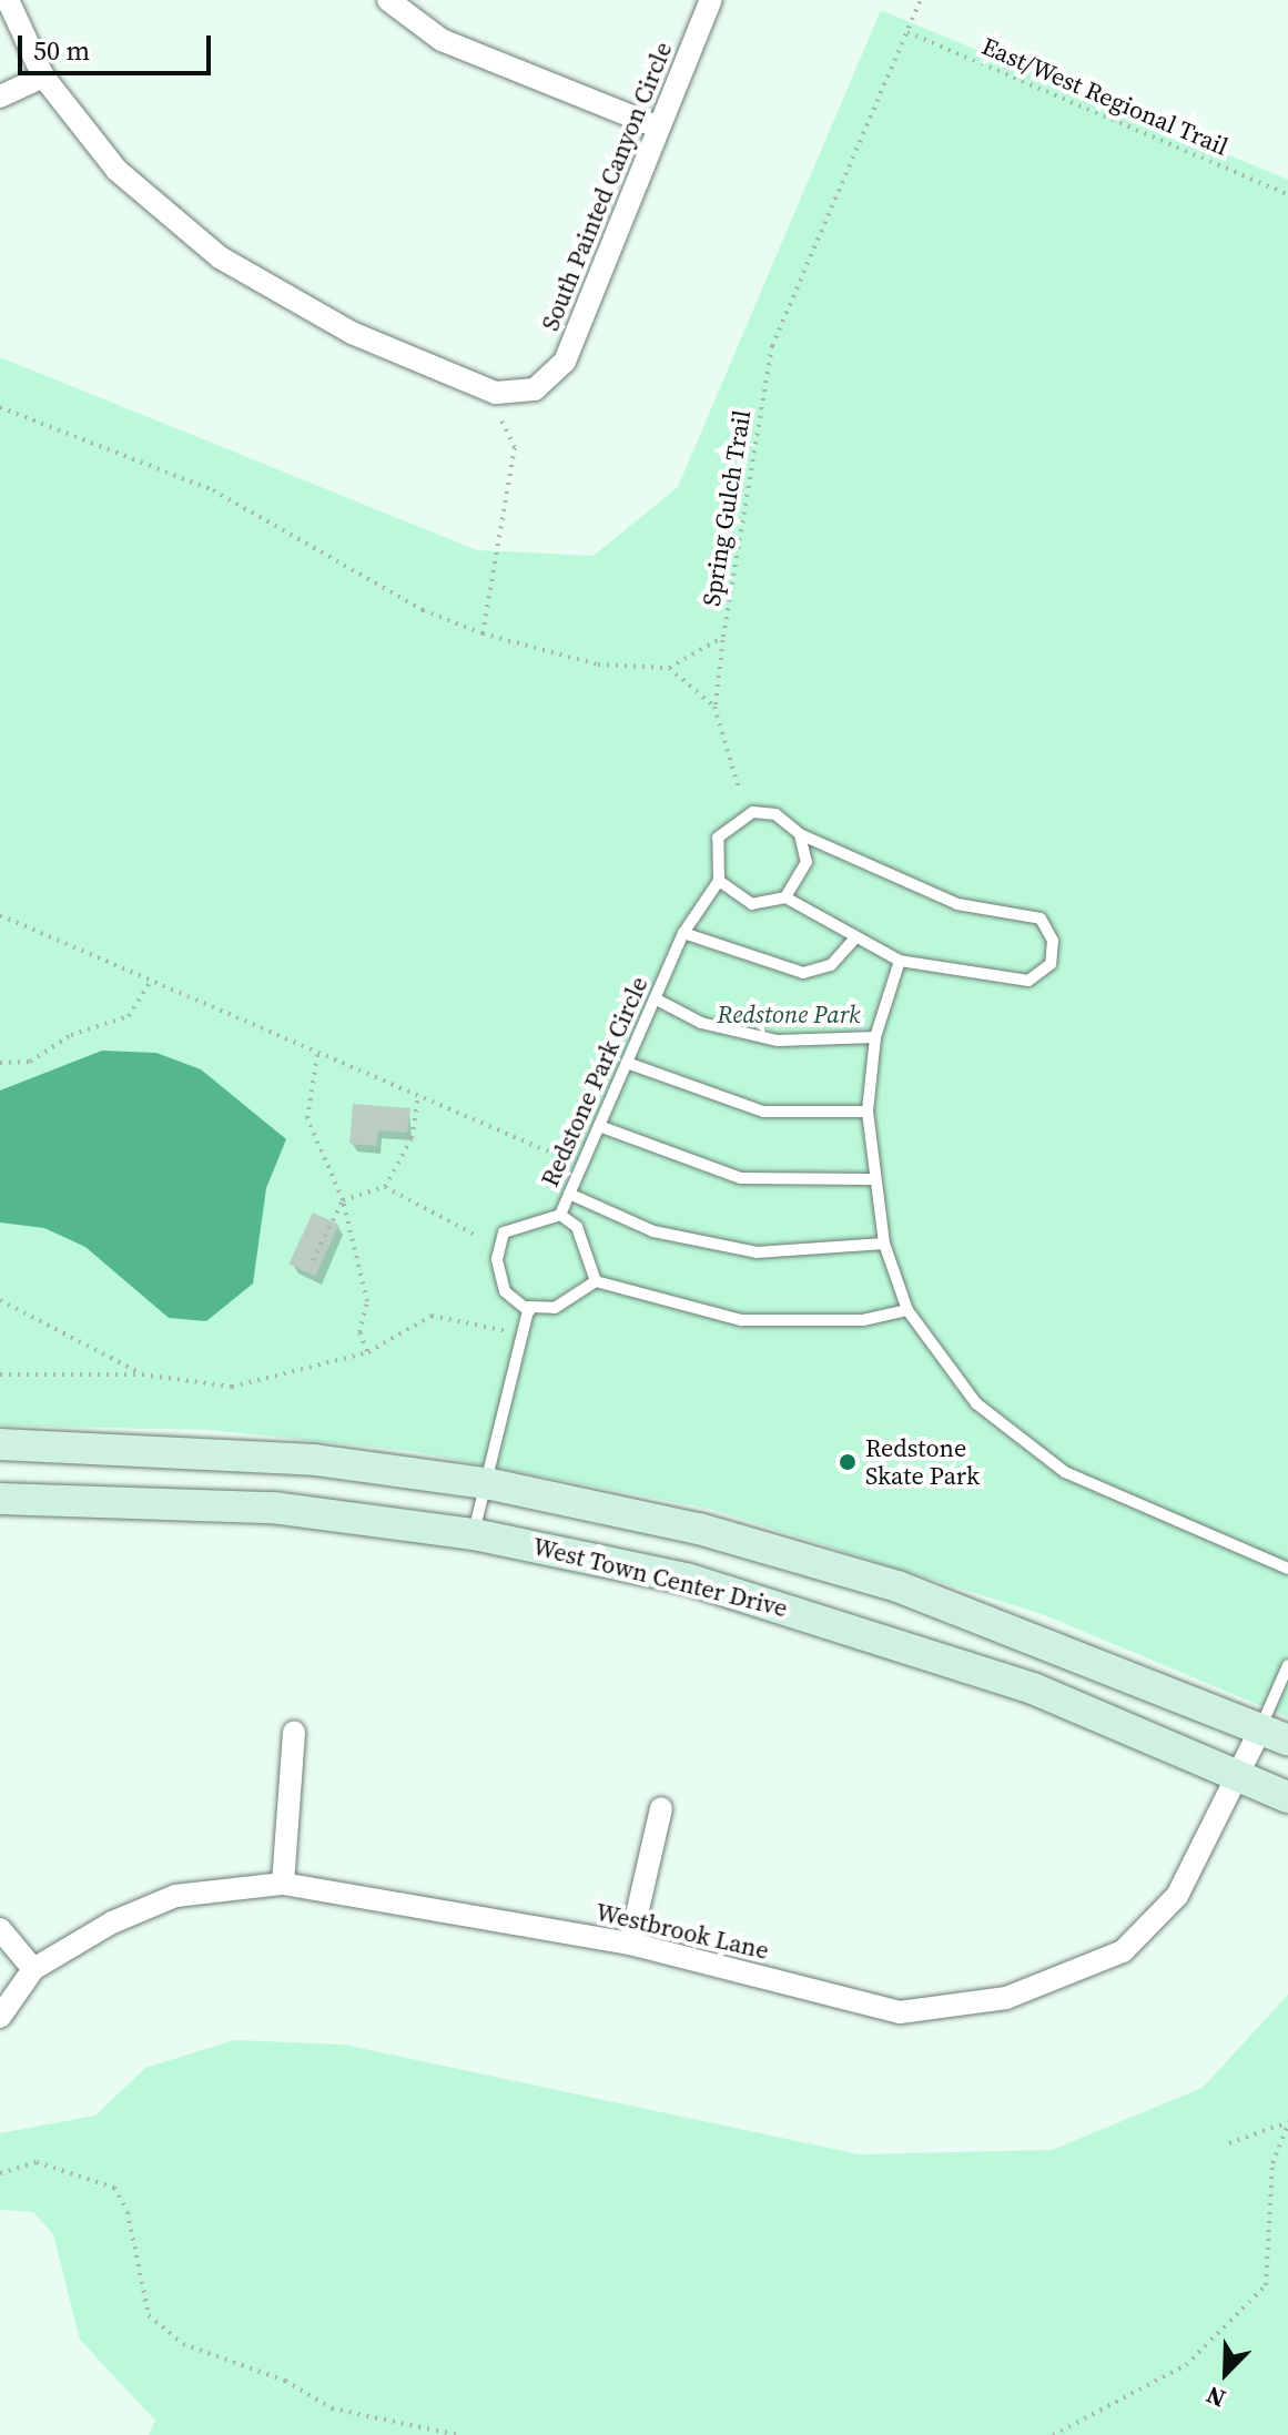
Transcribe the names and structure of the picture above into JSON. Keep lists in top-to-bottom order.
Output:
{
  "streets": {
    "street": ["South Painted Canyon Circle", "West Town Center Drive", "Westbrook Lane"],
    "lane": ["Redstone Park Circle"],
    "path": ["East/West Regional Trail", "Spring Gulch Trail"]
  },
  "crossings": [
    ["East/West Regional Trail", "Spring Gulch Trail"],
    ["West Town Center Drive", "Westbrook Lane"]
  ],
  "parks": ["Redstone Park"],
  "places": ["Redstone Skate Park"],
  "scale_bar": "50 m",
  "north": "bottom left"
}
